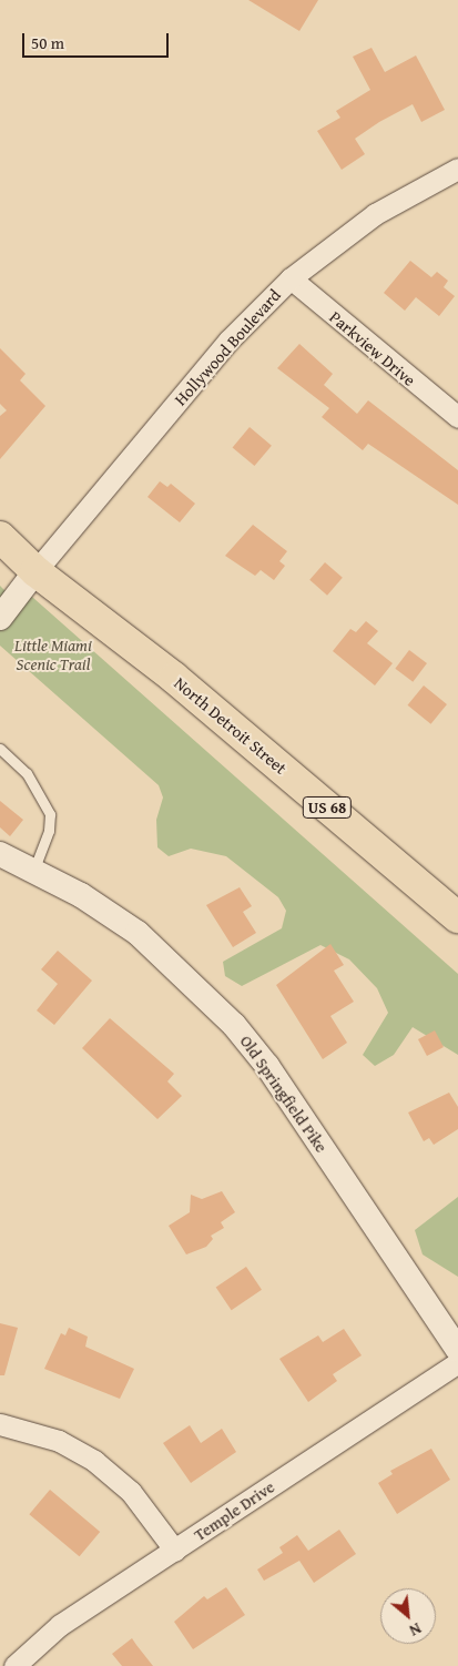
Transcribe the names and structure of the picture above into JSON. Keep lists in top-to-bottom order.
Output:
{
  "streets": {
    "highway": ["North Detroit Street", "US 68"],
    "street": [
      "Hollywood Boulevard",
      "Parkview Drive",
      "Old Springfield Pike",
      "Temple Drive"
    ]
  },
  "crossings": [
    ["Hollywood Boulevard", "Parkview Drive"],
    ["Hollywood Boulevard", "North Detroit Street"]
  ],
  "parks": ["Little Miami Scenic Trail"],
  "scale_bar": "50 m",
  "north": "bottom right"
}
